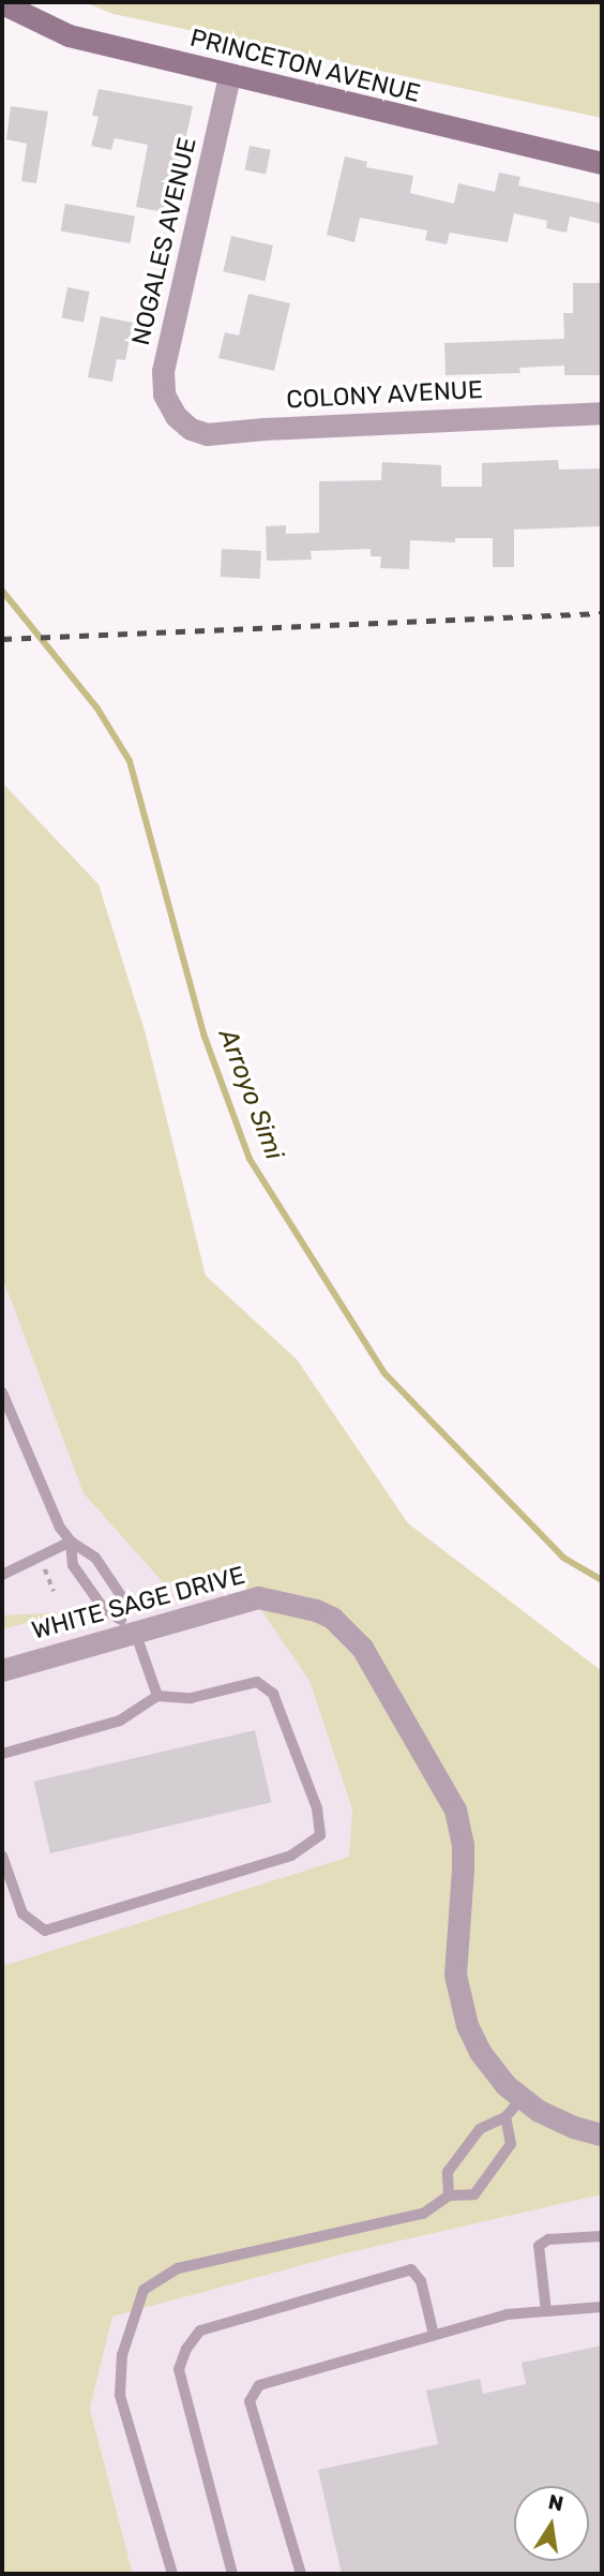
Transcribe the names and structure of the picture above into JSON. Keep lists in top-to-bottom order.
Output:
{
  "streets": {
    "street": [
      "PRINCETON AVENUE",
      "NOGALES AVENUE",
      "COLONY AVENUE",
      "WHITE SAGE DRIVE"
    ]
  },
  "crossings": [
    ["PRINCETON AVENUE", "NOGALES AVENUE"],
    ["NOGALES AVENUE", "COLONY AVENUE"]
  ],
  "water": ["Arroyo Simi"],
  "north": "top"
}
